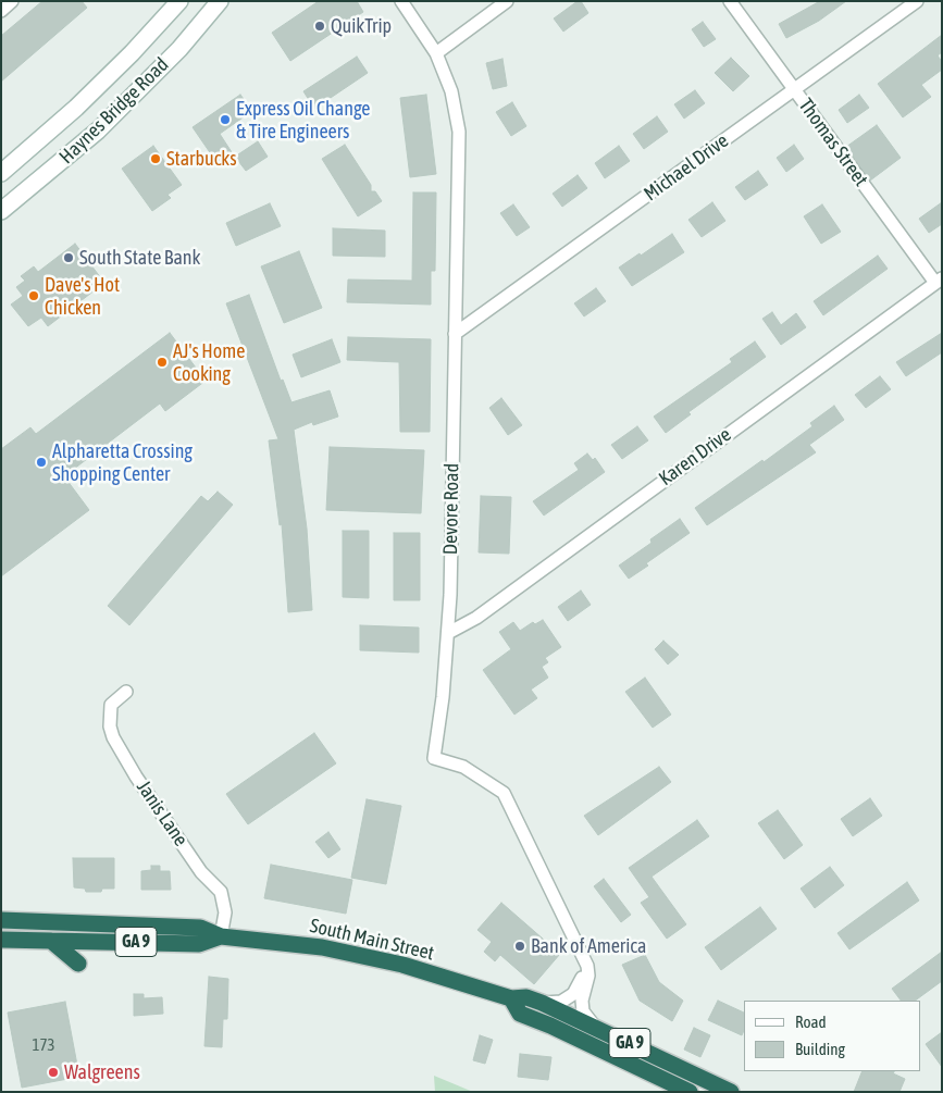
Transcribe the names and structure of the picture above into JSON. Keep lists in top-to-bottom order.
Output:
{
  "streets": {
    "highway": ["South Main Street", "GA 9"],
    "main road": ["Haynes Bridge Road"],
    "street": [
      "Thomas Street",
      "Michael Drive",
      "Karen Drive",
      "Devore Road",
      "Janis Lane"
    ]
  },
  "crossings": [
    ["Thomas Street", "Michael Drive"],
    ["Thomas Street", "Karen Drive"],
    ["Michael Drive", "Devore Road"],
    ["Karen Drive", "Devore Road"],
    ["Janis Lane", "South Main Street"]
  ],
  "places": [
    "QuikTrip",
    "Express Oil Change & Tire Engineers",
    "Starbucks",
    "South State Bank",
    "Dave's Hot Chicken",
    "AJ's Home Cooking",
    "Alpharetta Crossing Shopping Center",
    "Bank of America",
    "Walgreens"
  ],
  "house_numbers": ["173"],
  "legend": ["Road", "Building"]
}
